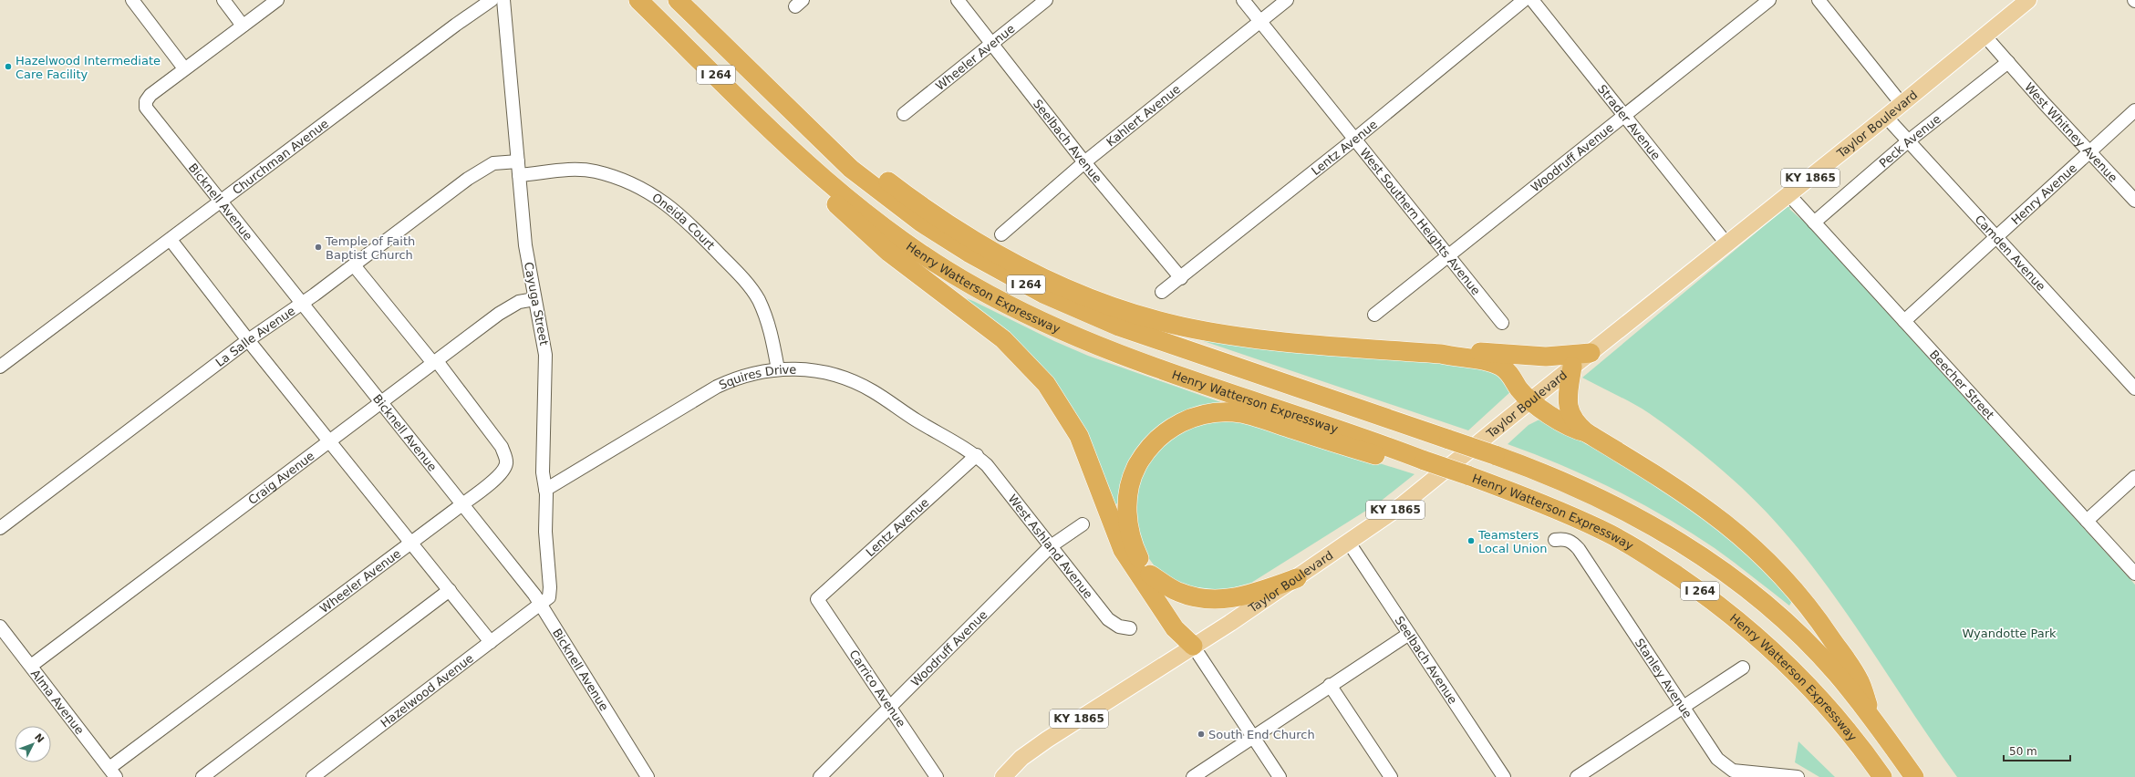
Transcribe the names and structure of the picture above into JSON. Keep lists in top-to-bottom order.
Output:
{
  "streets": {
    "highway": ["I 264", "Henry Watterson Expressway"],
    "main road": ["Taylor Boulevard", "KY 1865"],
    "street": [
      "Wheeler Avenue",
      "Kahlert Avenue",
      "Strader Avenue",
      "West Whitney Avenue",
      "Seelbach Avenue",
      "Peck Avenue",
      "Lentz Avenue",
      "Churchman Avenue",
      "Woodruff Avenue",
      "Henry Avenue",
      "Bicknell Avenue",
      "Oneida Court",
      "West Southern Heights Avenue",
      "Camden Avenue",
      "Cayuga Street",
      "La Salle Avenue",
      "Squires Drive",
      "Beecher Street",
      "Craig Avenue",
      "West Ashland Avenue",
      "Stanley Avenue",
      "Carrico Avenue",
      "Hazelwood Avenue",
      "Alma Avenue"
    ]
  },
  "crossings": [
    ["Wheeler Avenue", "Seelbach Avenue"],
    ["Wheeler Avenue", "Bicknell Avenue"],
    ["Wheeler Avenue", "La Salle Avenue"],
    ["Wheeler Avenue", "Craig Avenue"],
    ["Wheeler Avenue", "Alma Avenue"],
    ["Kahlert Avenue", "Seelbach Avenue"],
    ["Kahlert Avenue", "West Southern Heights Avenue"],
    ["Strader Avenue", "Taylor Boulevard"],
    ["Strader Avenue", "Woodruff Avenue"],
    ["Taylor Boulevard", "West Whitney Avenue"],
    ["Taylor Boulevard", "Seelbach Avenue"],
    ["Taylor Boulevard", "Camden Avenue"],
    ["Taylor Boulevard", "Beecher Street"],
    ["West Whitney Avenue", "Peck Avenue"],
    ["West Whitney Avenue", "Henry Avenue"],
    ["Seelbach Avenue", "Lentz Avenue"],
    ["Peck Avenue", "Camden Avenue"],
    ["Peck Avenue", "Beecher Street"],
    ["Lentz Avenue", "West Southern Heights Avenue"],
    ["Lentz Avenue", "Squires Drive"],
    ["Lentz Avenue", "West Ashland Avenue"],
    ["Lentz Avenue", "Carrico Avenue"],
    ["Churchman Avenue", "Bicknell Avenue"],
    ["Woodruff Avenue", "West Southern Heights Avenue"],
    ["Woodruff Avenue", "West Ashland Avenue"],
    ["Woodruff Avenue", "Carrico Avenue"],
    ["Henry Avenue", "Camden Avenue"],
    ["Henry Avenue", "Beecher Street"],
    ["Bicknell Avenue", "Cayuga Street"],
    ["Bicknell Avenue", "La Salle Avenue"],
    ["Bicknell Avenue", "Craig Avenue"],
    ["Bicknell Avenue", "Hazelwood Avenue"],
    ["Oneida Court", "Cayuga Street"],
    ["Oneida Court", "Squires Drive"],
    ["Cayuga Street", "La Salle Avenue"],
    ["Cayuga Street", "Squires Drive"],
    ["Cayuga Street", "Craig Avenue"],
    ["Cayuga Street", "Hazelwood Avenue"],
    ["Squires Drive", "West Ashland Avenue"],
    ["Craig Avenue", "Alma Avenue"]
  ],
  "parks": ["Wyandotte Park"],
  "places": [
    "Hazelwood Intermediate Care Facility",
    "Temple of Faith Baptist Church",
    "Teamsters Local Union",
    "South End Church"
  ],
  "scale_bar": "50 m",
  "north": "top right"
}
